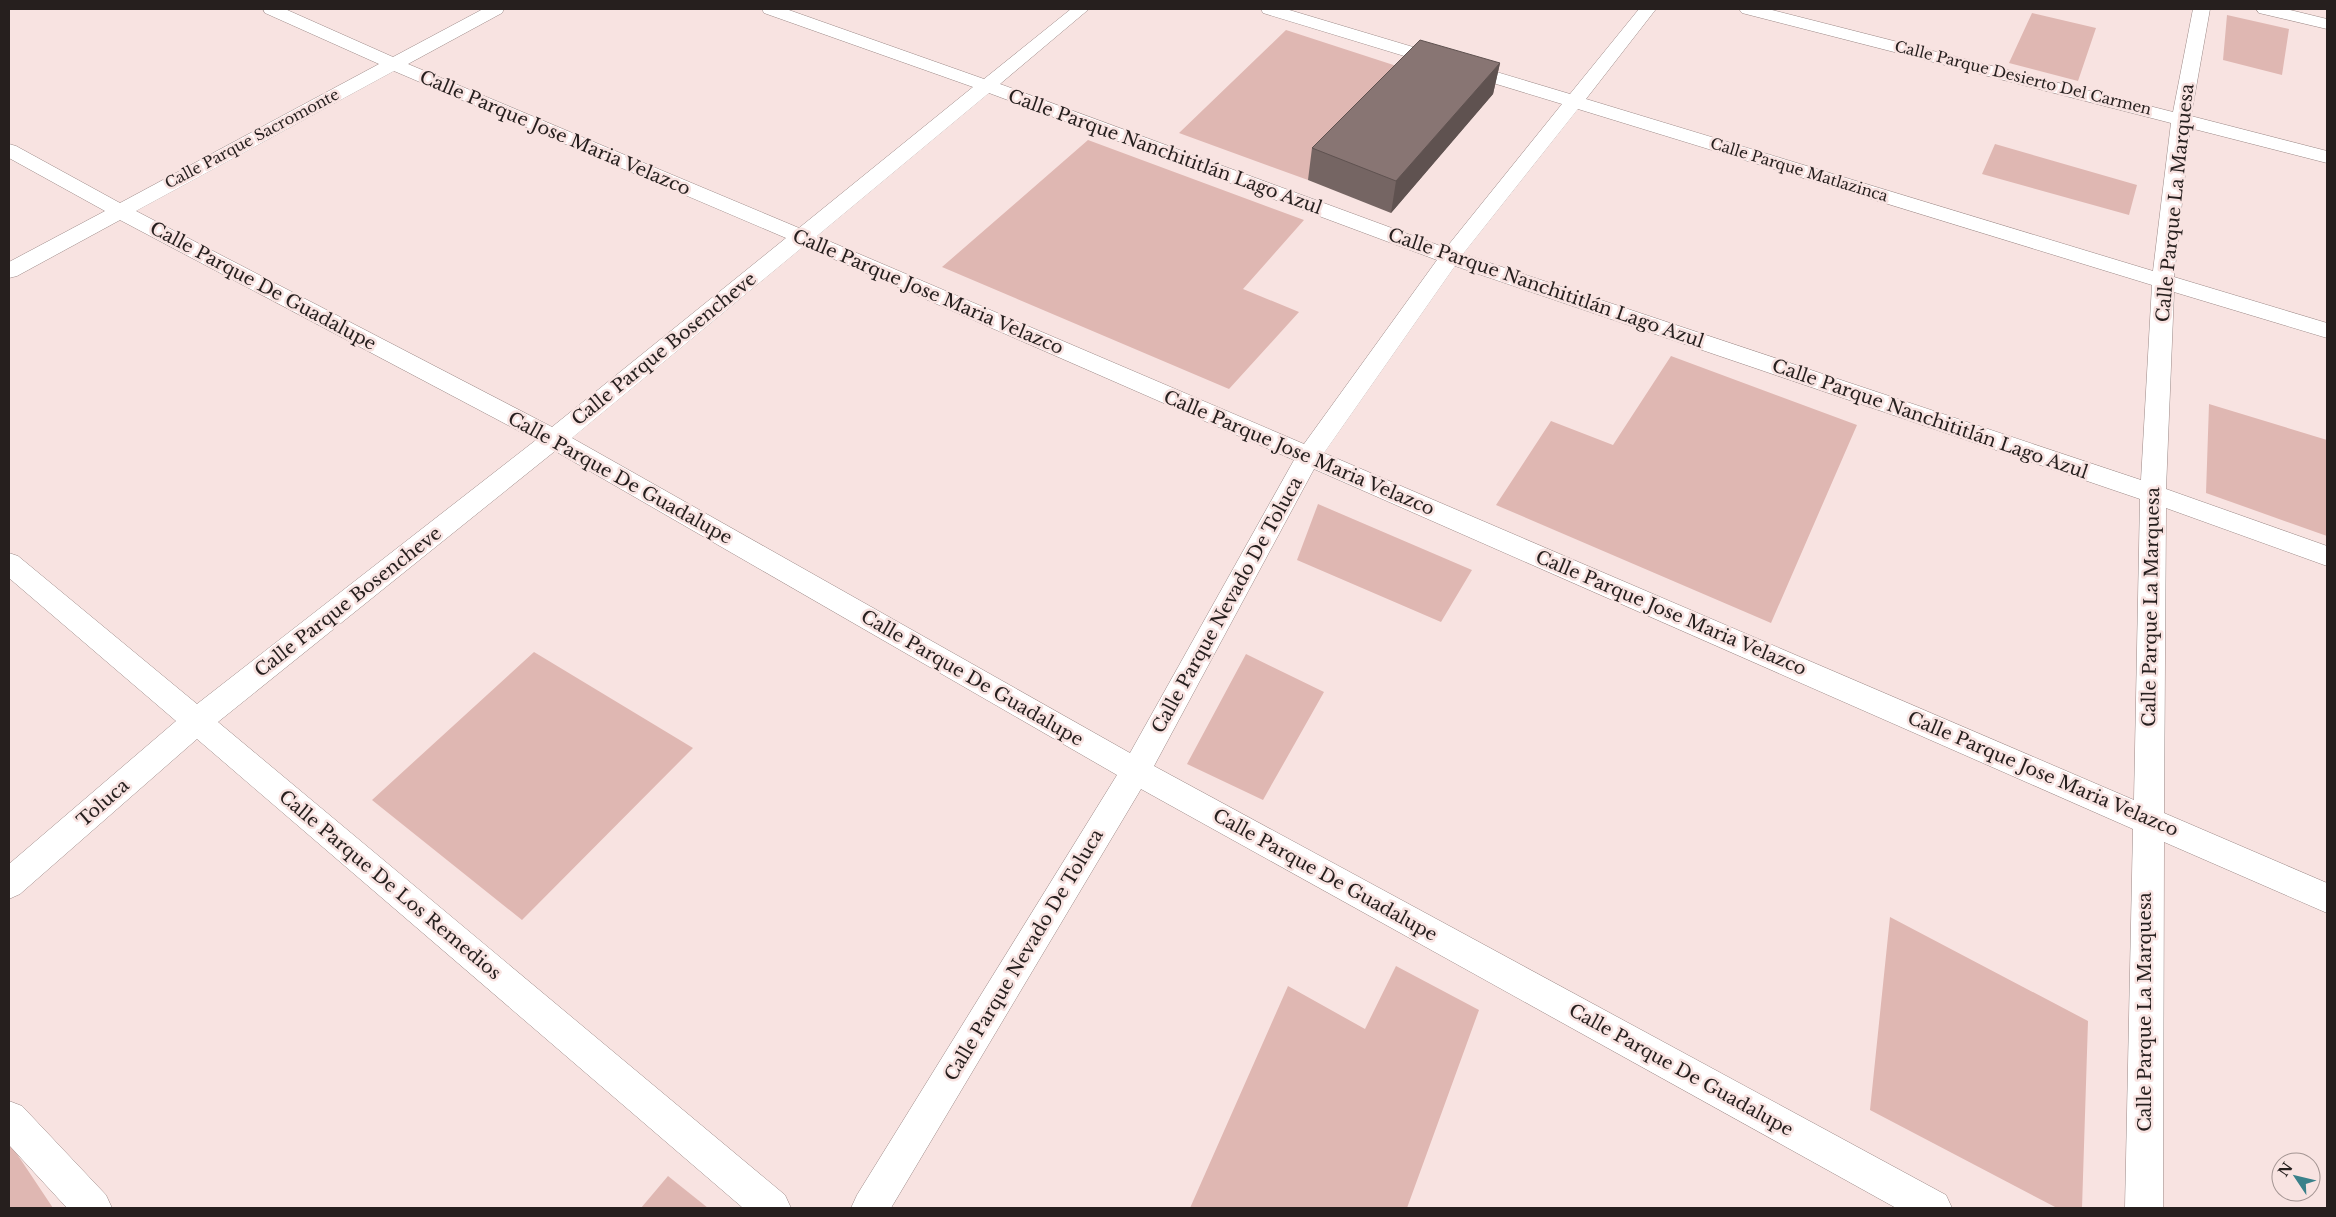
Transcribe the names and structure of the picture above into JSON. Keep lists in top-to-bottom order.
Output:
{
  "streets": {
    "street": [
      "Calle Parque Desierto Del Carmen",
      "Calle Parque Jose Maria Velazco",
      "Calle Parque Sacromonte",
      "Calle Parque Nanchititlán Lago Azul",
      "Calle Parque Matlazinca",
      "Calle Parque La Marquesa",
      "Calle Parque De Guadalupe",
      "Calle Parque Bosencheve",
      "Calle Parque Nevado De Toluca",
      "Toluca",
      "Calle Parque De Los Remedios"
    ]
  },
  "crossings": [
    ["Calle Parque Desierto Del Carmen", "Calle Parque La Marquesa"],
    ["Calle Parque Jose Maria Velazco", "Calle Parque Sacromonte"],
    ["Calle Parque Jose Maria Velazco", "Calle Parque La Marquesa"],
    ["Calle Parque Jose Maria Velazco", "Calle Parque Bosencheve"],
    ["Calle Parque Jose Maria Velazco", "Calle Parque Nevado De Toluca"],
    ["Calle Parque Sacromonte", "Calle Parque De Guadalupe"],
    ["Calle Parque Nanchititlán Lago Azul", "Calle Parque La Marquesa"],
    ["Calle Parque Nanchititlán Lago Azul", "Calle Parque Bosencheve"],
    ["Calle Parque Nanchititlán Lago Azul", "Calle Parque Nevado De Toluca"],
    ["Calle Parque Matlazinca", "Calle Parque La Marquesa"],
    ["Calle Parque Matlazinca", "Calle Parque Nevado De Toluca"],
    ["Calle Parque De Guadalupe", "Calle Parque Bosencheve"],
    ["Calle Parque De Guadalupe", "Calle Parque Nevado De Toluca"],
    ["Calle Parque Bosencheve", "Toluca"],
    ["Calle Parque Bosencheve", "Calle Parque De Los Remedios"],
    ["Toluca", "Calle Parque De Los Remedios"]
  ],
  "north": "top left"
}
